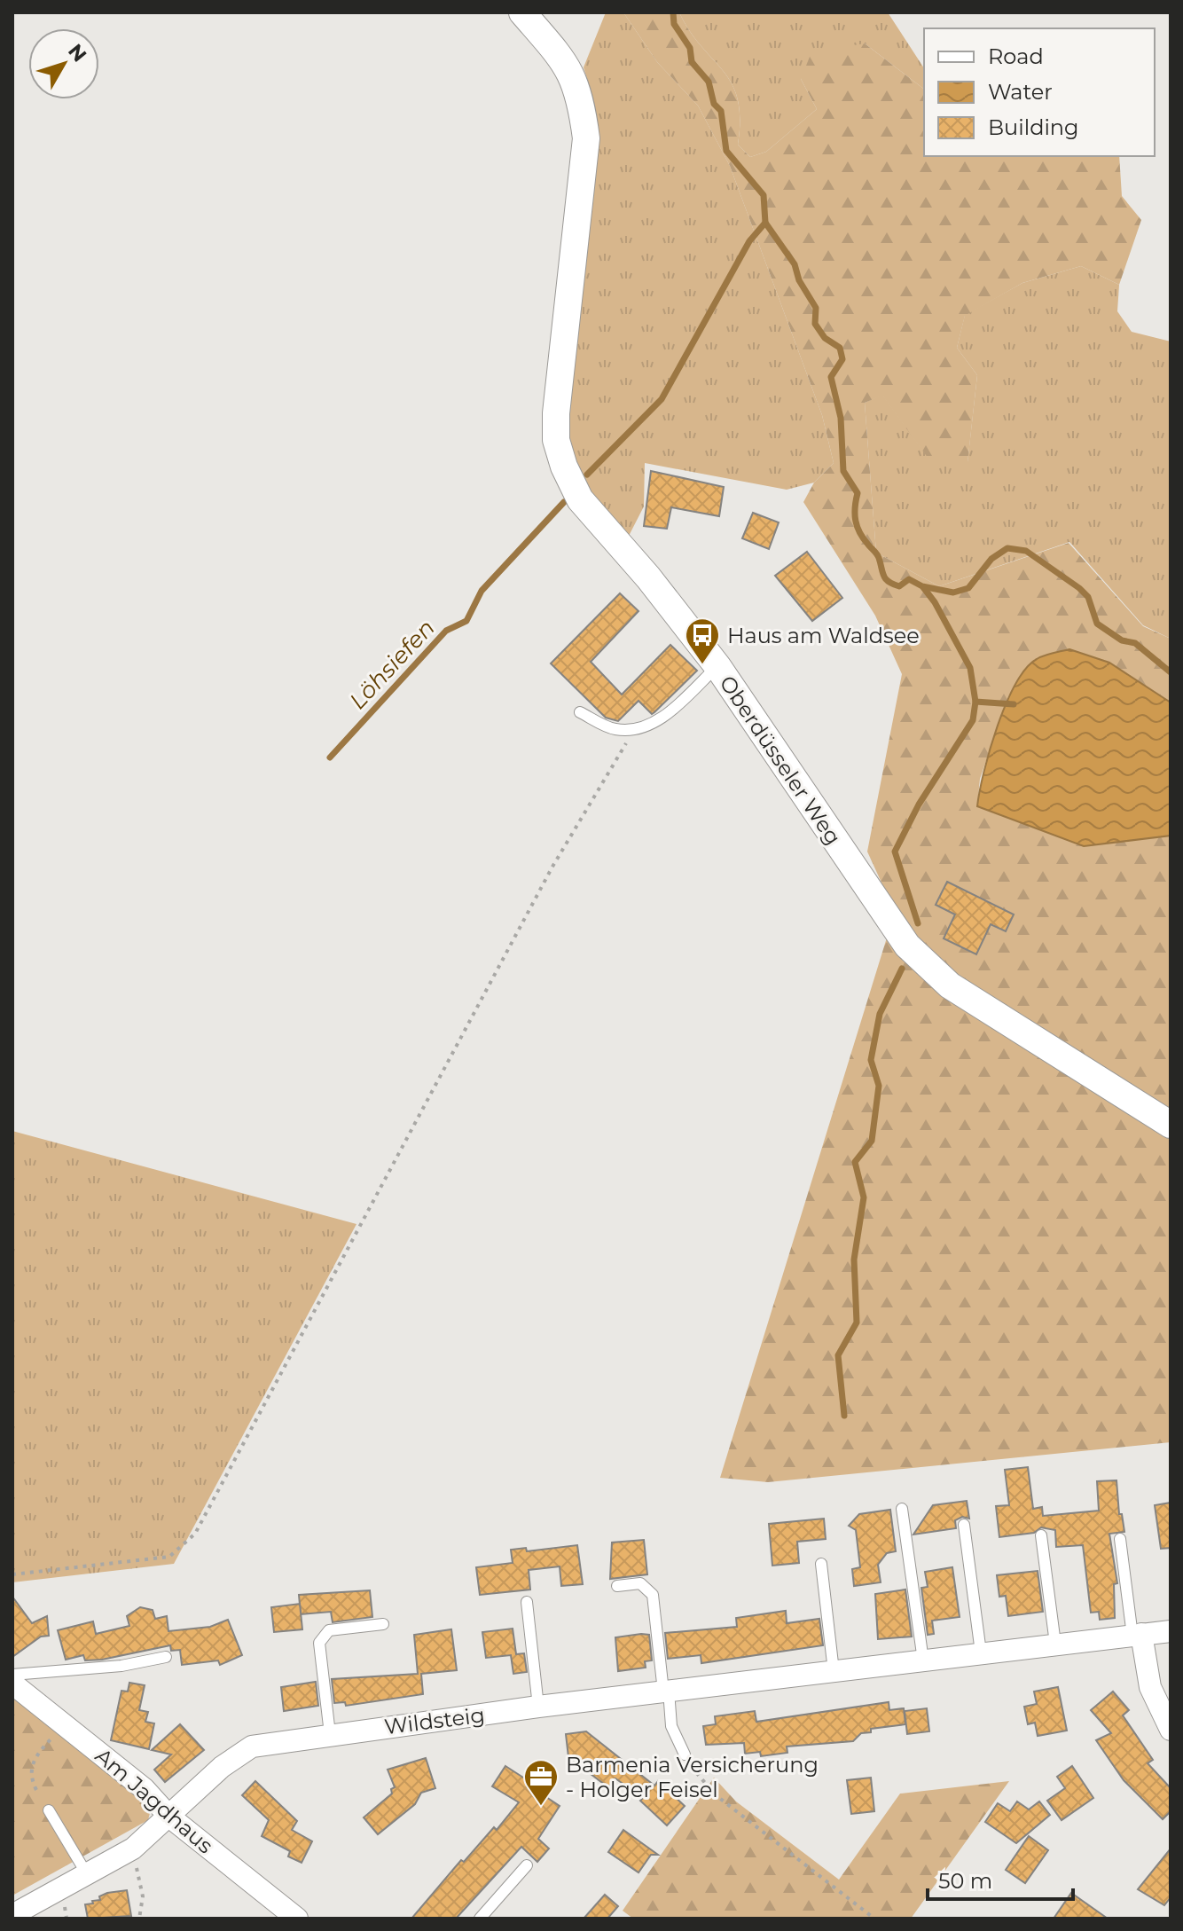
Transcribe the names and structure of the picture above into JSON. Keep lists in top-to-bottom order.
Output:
{
  "streets": {
    "street": ["Oberdüsseler Weg", "Wildsteig", "Am Jagdhaus"]
  },
  "crossings": [
    ["Wildsteig", "Am Jagdhaus"]
  ],
  "water": ["Löhsiefen"],
  "places": {
    "bus stop": ["Haus am Waldsee"],
    "office": ["Barmenia Versicherung - Holger Feisel"]
  },
  "legend": ["Road", "Water", "Building"],
  "scale_bar": "50 m",
  "north": "top right"
}
